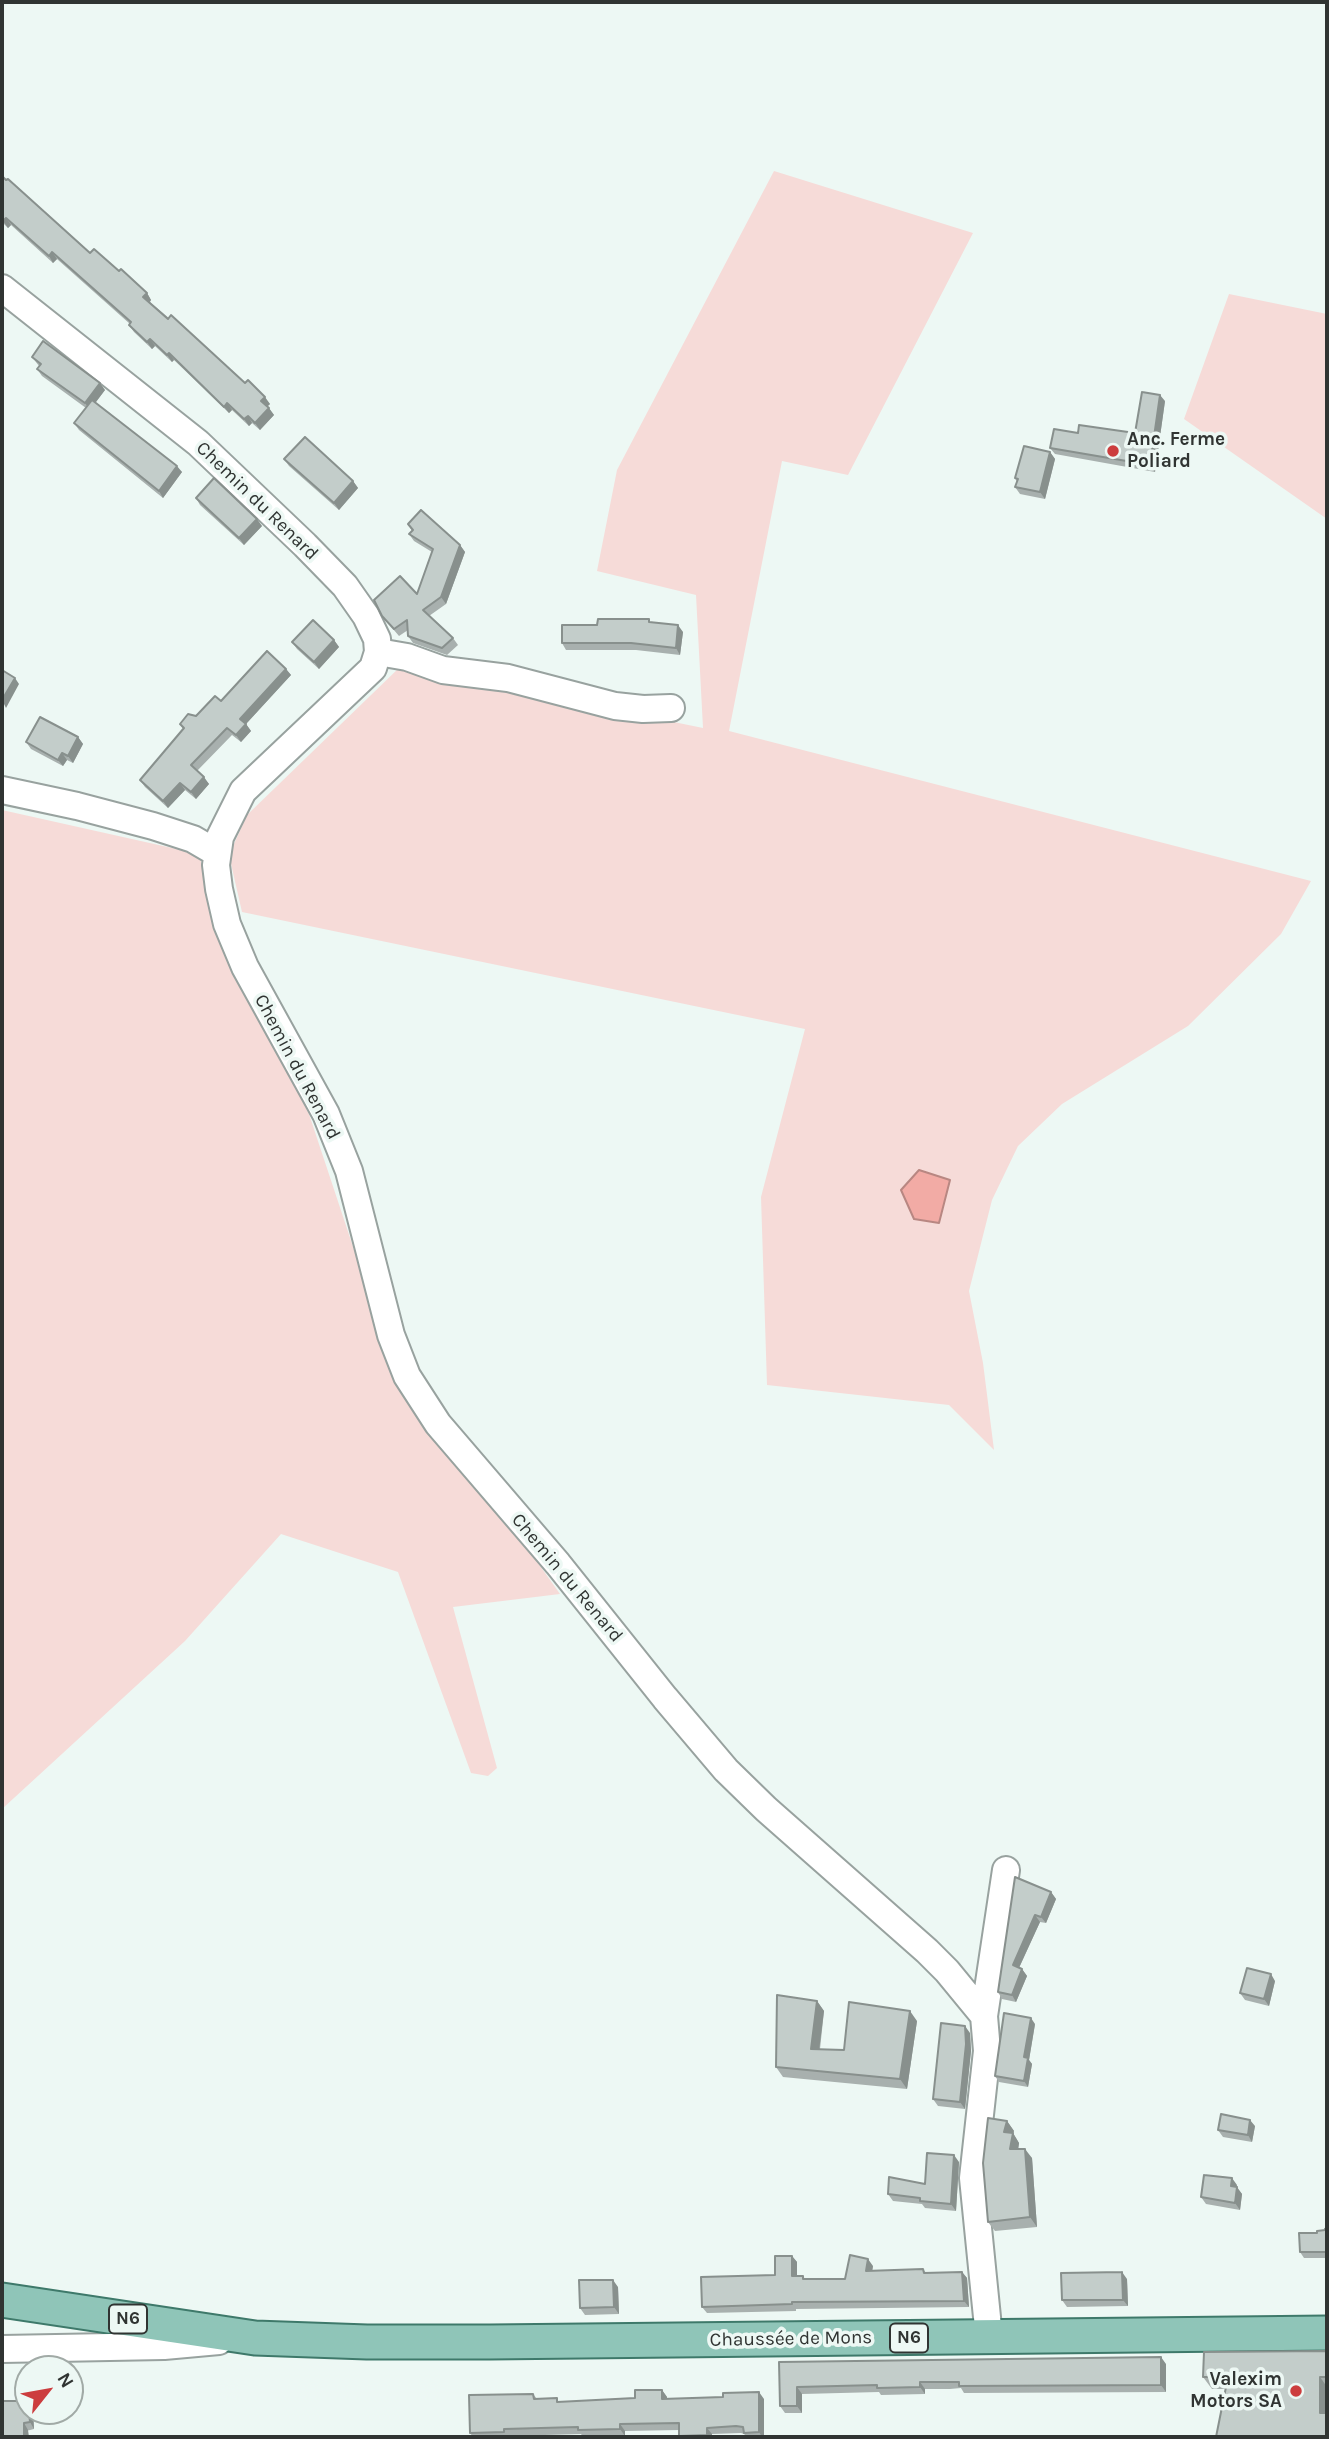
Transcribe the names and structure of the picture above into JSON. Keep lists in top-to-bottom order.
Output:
{
  "streets": {
    "main road": ["N6", "Chaussée de Mons"],
    "street": ["Chemin du Renard"]
  },
  "places": ["Anc. Ferme Poliard", "Valexim Motors SA"],
  "north": "top right"
}
